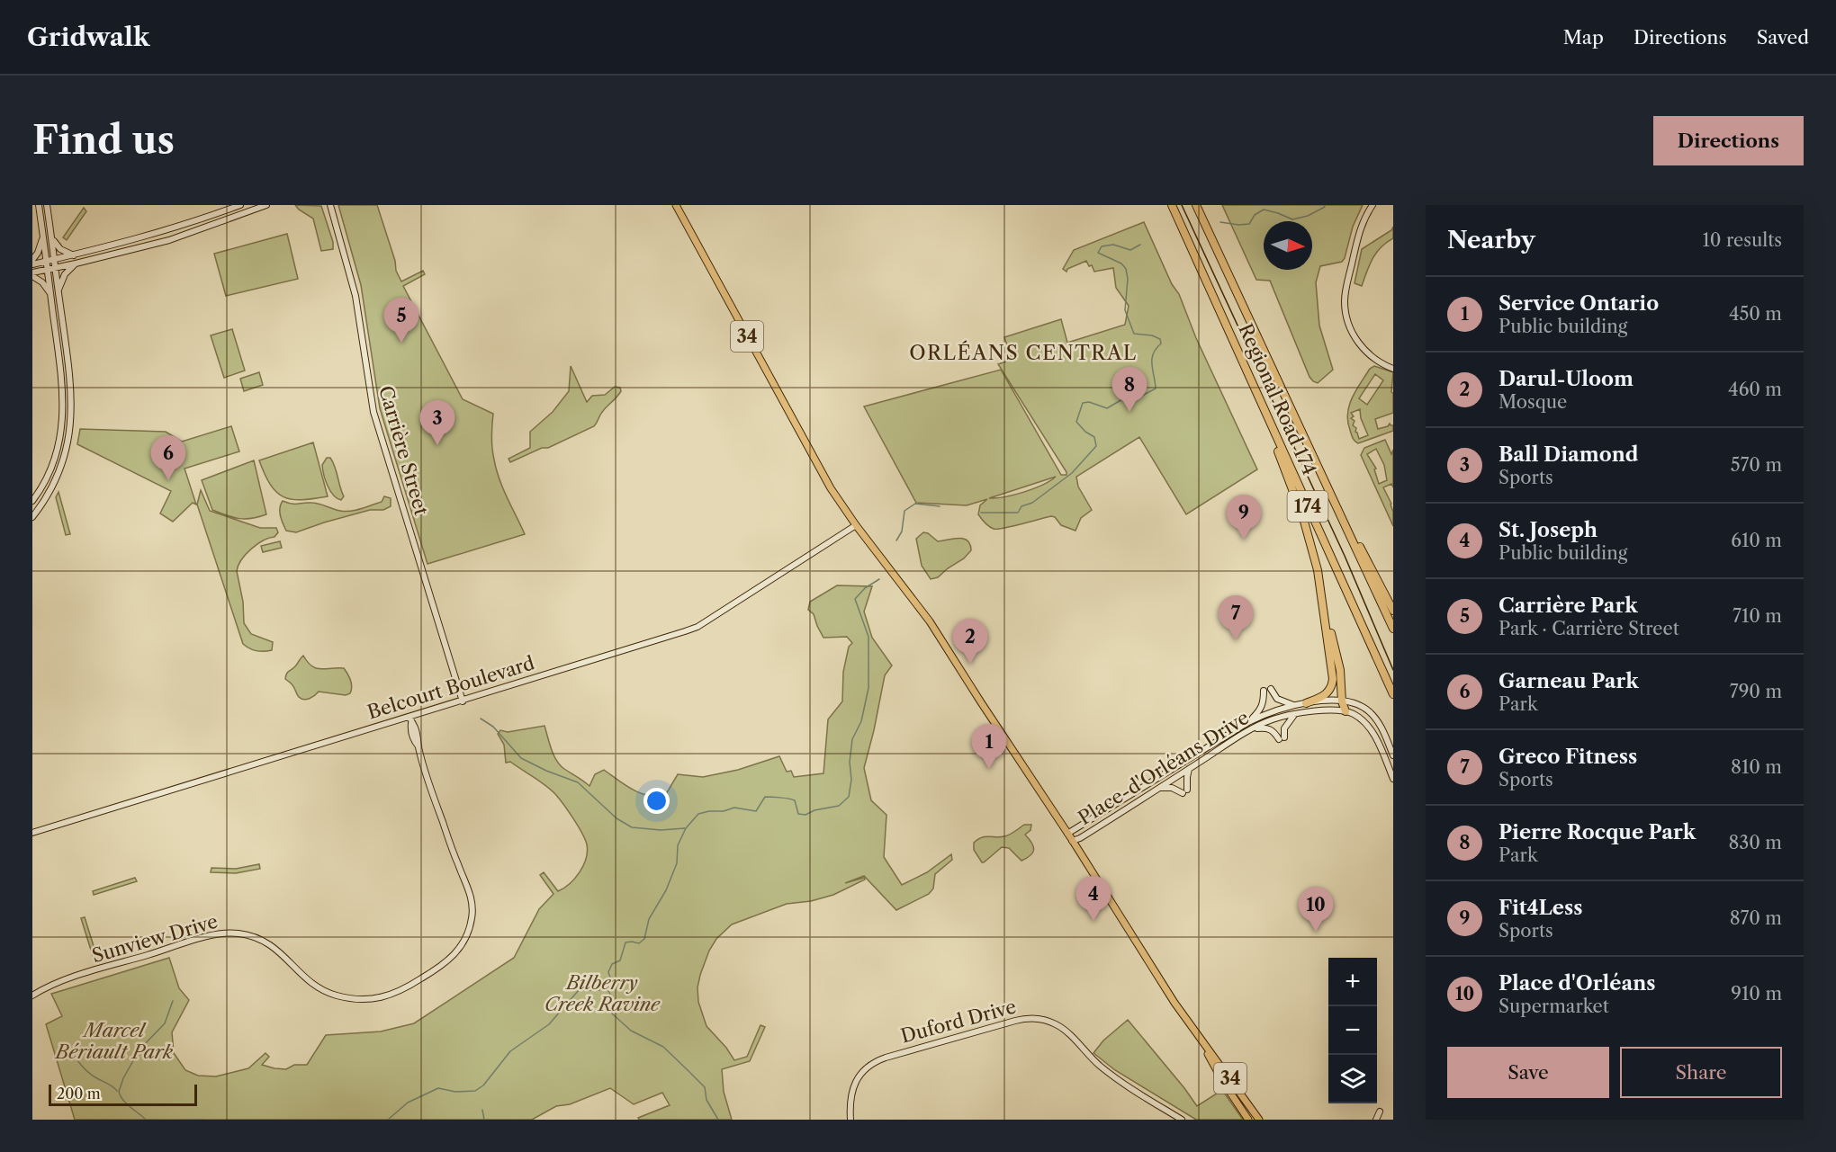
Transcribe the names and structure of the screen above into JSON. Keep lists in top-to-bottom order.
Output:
{
  "streets": {
    "highway": ["Regional Road 174", "174"],
    "main road": ["34"],
    "street": [
      "Carrière Street",
      "Belcourt Boulevard",
      "Place-d'Orléans Drive",
      "Sunview Drive",
      "Duford Drive"
    ]
  },
  "crossings": [
    ["34", "Belcourt Boulevard"],
    ["34", "Place-d'Orléans Drive"],
    ["Carrière Street", "Belcourt Boulevard"],
    ["Belcourt Boulevard", "Sunview Drive"]
  ],
  "districts": ["ORLÉANS CENTRAL"],
  "parks": ["Bilberry Creek Ravine", "Marcel Bériault Park"],
  "scale_bar": "200 m",
  "north": "right",
  "page": {
    "header": "Gridwalk",
    "nav": ["Map", "Directions", "Saved"],
    "buttons": [
      "Directions",
      ["Save", "Share"]
    ],
    "title": "Find us",
    "heading": ["Nearby", "10 results"],
    "list": [
      {
        "mark": "1",
        "name": "Service Ontario",
        "note": "Public building",
        "value": "450 m"
      },
      {
        "mark": "2",
        "name": "Darul-Uloom",
        "note": "Mosque",
        "value": "460 m"
      },
      {
        "mark": "3",
        "name": "Ball Diamond",
        "note": "Sports",
        "value": "570 m"
      },
      {
        "mark": "4",
        "name": "St. Joseph",
        "note": "Public building",
        "value": "610 m"
      },
      {
        "mark": "5",
        "name": "Carrière Park",
        "note": "Park · Carrière Street",
        "value": "710 m"
      },
      {
        "mark": "6",
        "name": "Garneau Park",
        "note": "Park",
        "value": "790 m"
      },
      {
        "mark": "7",
        "name": "Greco Fitness",
        "note": "Sports",
        "value": "810 m"
      },
      {
        "mark": "8",
        "name": "Pierre Rocque Park",
        "note": "Park",
        "value": "830 m"
      },
      {
        "mark": "9",
        "name": "Fit4Less",
        "note": "Sports",
        "value": "870 m"
      },
      {
        "mark": "10",
        "name": "Place d'Orléans",
        "note": "Supermarket",
        "value": "910 m"
      }
    ],
    "pins": [
      "5",
      "8",
      "3",
      "6",
      "9",
      "7",
      "2",
      "1",
      "4",
      "10"
    ],
    "map_buttons": ["+", "−"],
    "scale": "200 m"
  }
}
